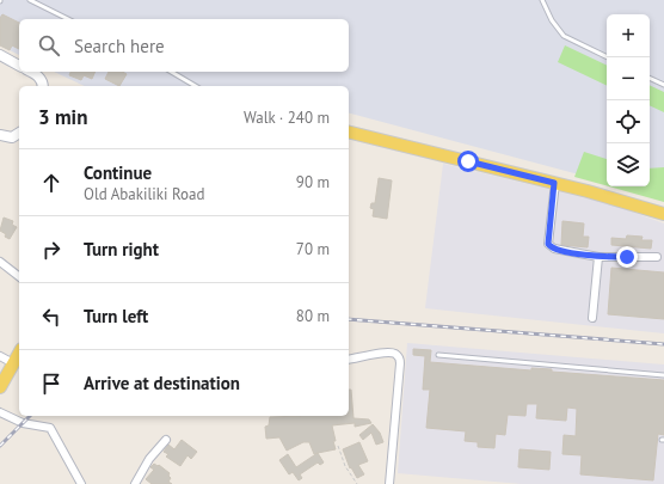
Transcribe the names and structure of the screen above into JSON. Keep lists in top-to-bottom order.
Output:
{
  "page": {
    "map_buttons": ["+", "−"],
    "search": "Search here",
    "heading": ["3 min", "Walk · 240 m"],
    "list": [
      ["Continue", "Old Abakiliki Road", "90 m"],
      ["Turn right", "70 m"],
      ["Turn left", "80 m"],
      "Arrive at destination"
    ]
  }
}
